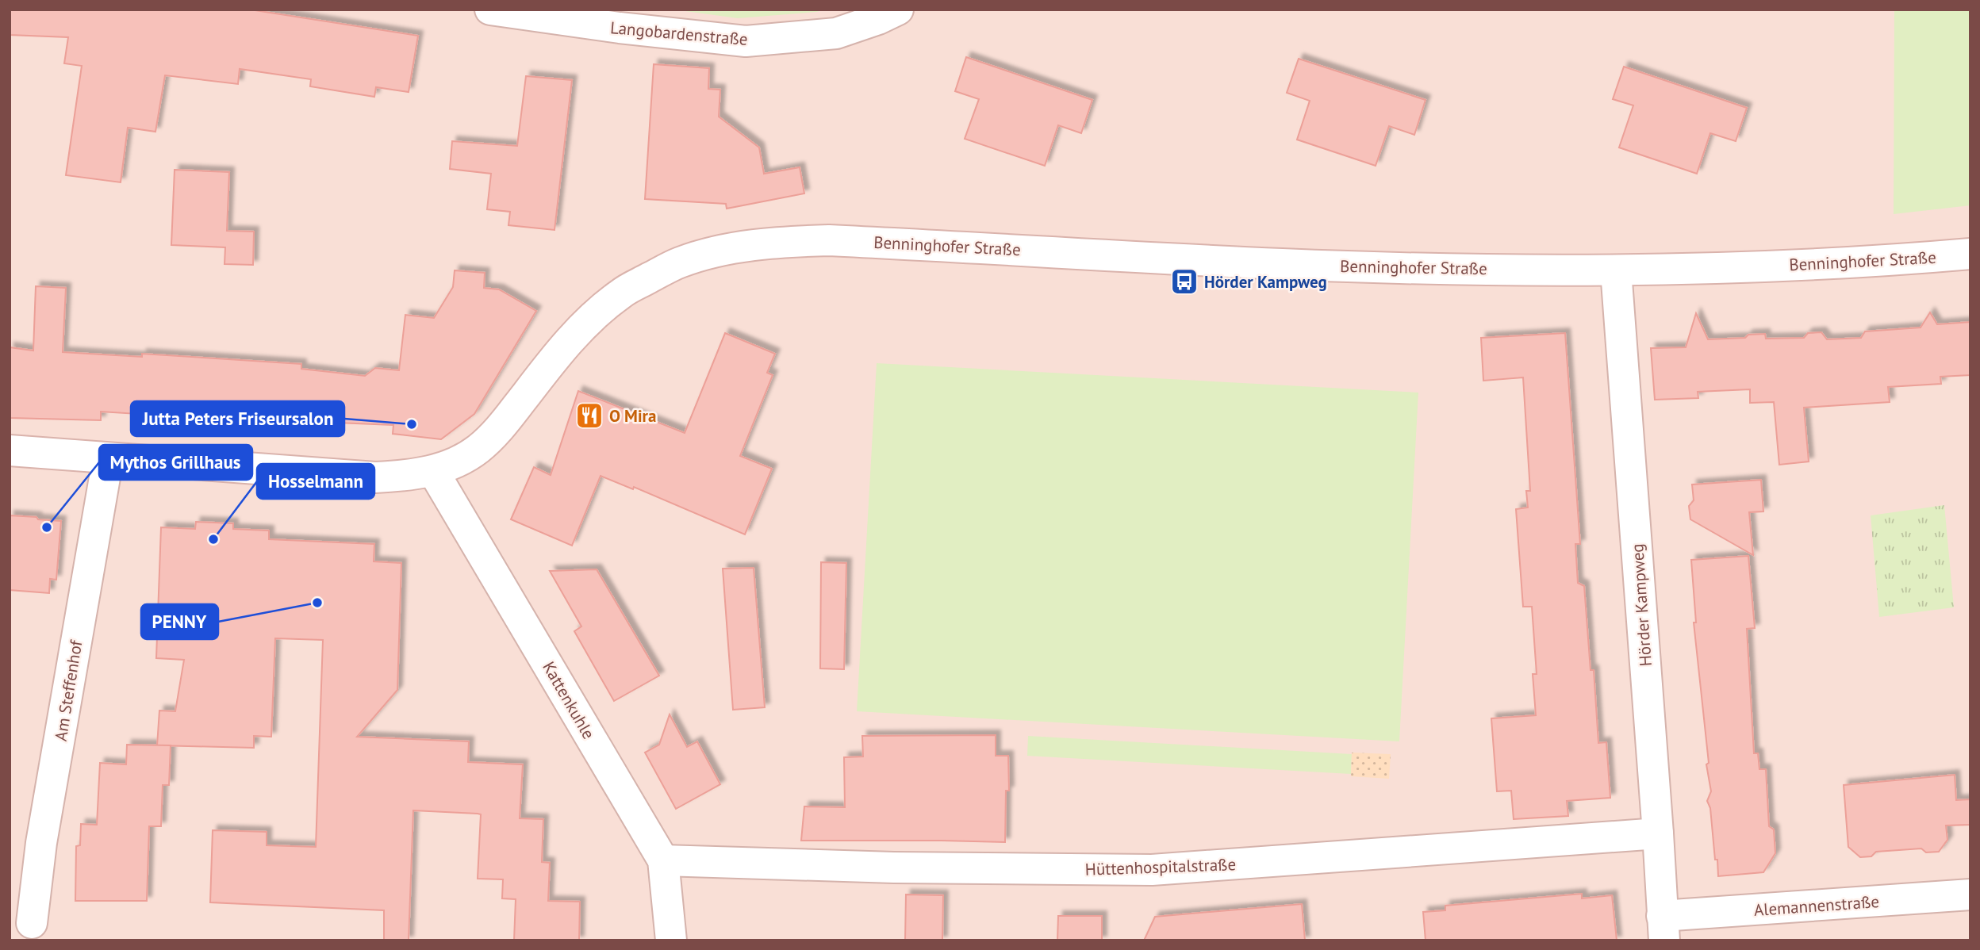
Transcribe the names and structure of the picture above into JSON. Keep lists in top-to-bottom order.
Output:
{
  "streets": {
    "street": [
      "Langobardenstraße",
      "Benninghofer Straße",
      "Hörder Kampweg",
      "Am Steffenhof",
      "Kattenkuhle",
      "Hüttenhospitalstraße",
      "Alemannenstraße"
    ]
  },
  "crossings": [
    ["Benninghofer Straße", "Hörder Kampweg"],
    ["Benninghofer Straße", "Am Steffenhof"],
    ["Benninghofer Straße", "Kattenkuhle"],
    ["Hörder Kampweg", "Hüttenhospitalstraße"],
    ["Hörder Kampweg", "Alemannenstraße"],
    ["Kattenkuhle", "Hüttenhospitalstraße"]
  ],
  "places": {
    "bus stop": ["Hörder Kampweg"],
    "restaurant": ["O Mira"],
    "other": [
      "Jutta Peters Friseursalon",
      "Mythos Grillhaus",
      "Hosselmann",
      "PENNY"
    ]
  }
}
